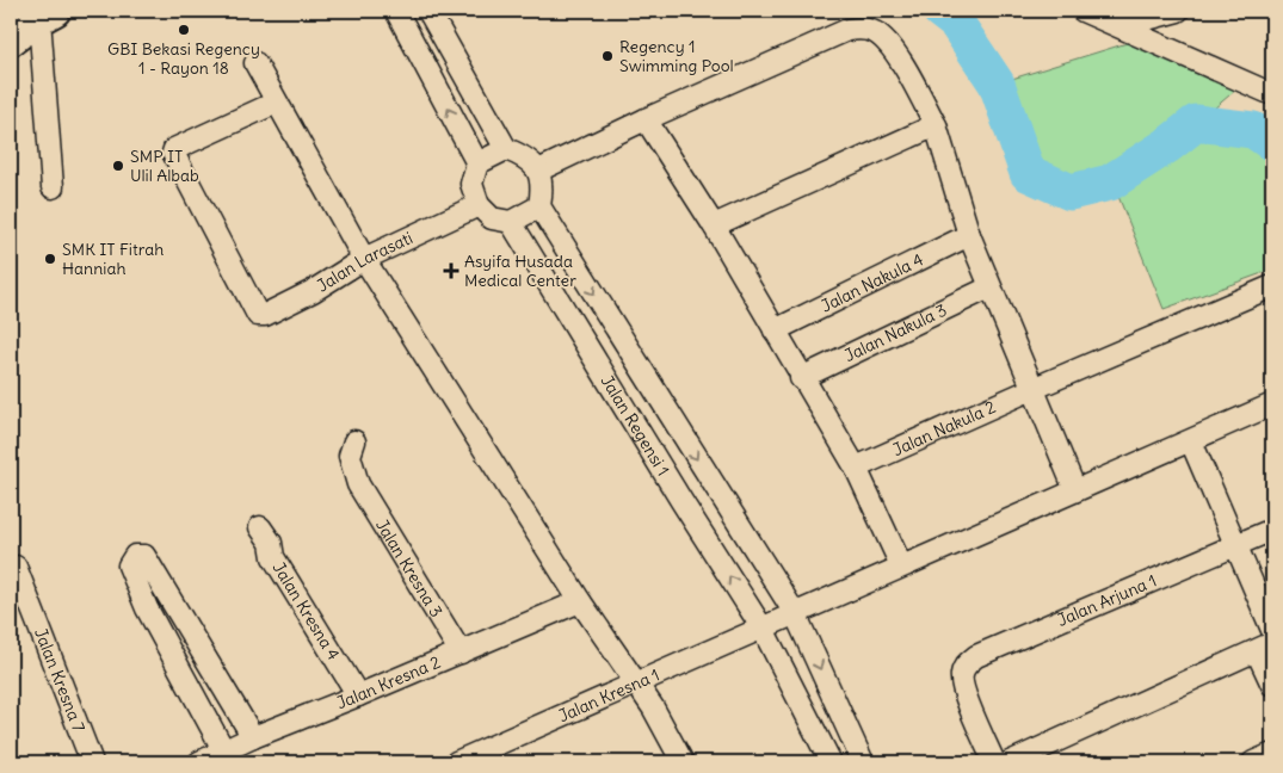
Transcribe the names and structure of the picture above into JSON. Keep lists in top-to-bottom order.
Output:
{
  "streets": {
    "street": [
      "Jalan Larasati",
      "Jalan Nakula 4",
      "Jalan Nakula 3",
      "Jalan Regensi 1",
      "Jalan Nakula 2",
      "Jalan Kresna 3",
      "Jalan Arjuna 1",
      "Jalan Kresna 4",
      "Jalan Kresna 7",
      "Jalan Kresna 2",
      "Jalan Kresna 1"
    ]
  },
  "crossings": [
    ["Jalan Larasati", "Jalan Regensi 1"],
    ["Jalan Regensi 1", "Jalan Kresna 1"],
    ["Jalan Kresna 3", "Jalan Kresna 2"],
    ["Jalan Kresna 4", "Jalan Kresna 2"]
  ],
  "places": {
    "other": [
      "GBI Bekasi Regency 1 - Rayon 18",
      "Regency 1 Swimming Pool",
      "SMP IT Ulil Albab",
      "SMK IT Fitrah Hanniah"
    ],
    "health": ["Asyifa Husada Medical Center"]
  }
}
